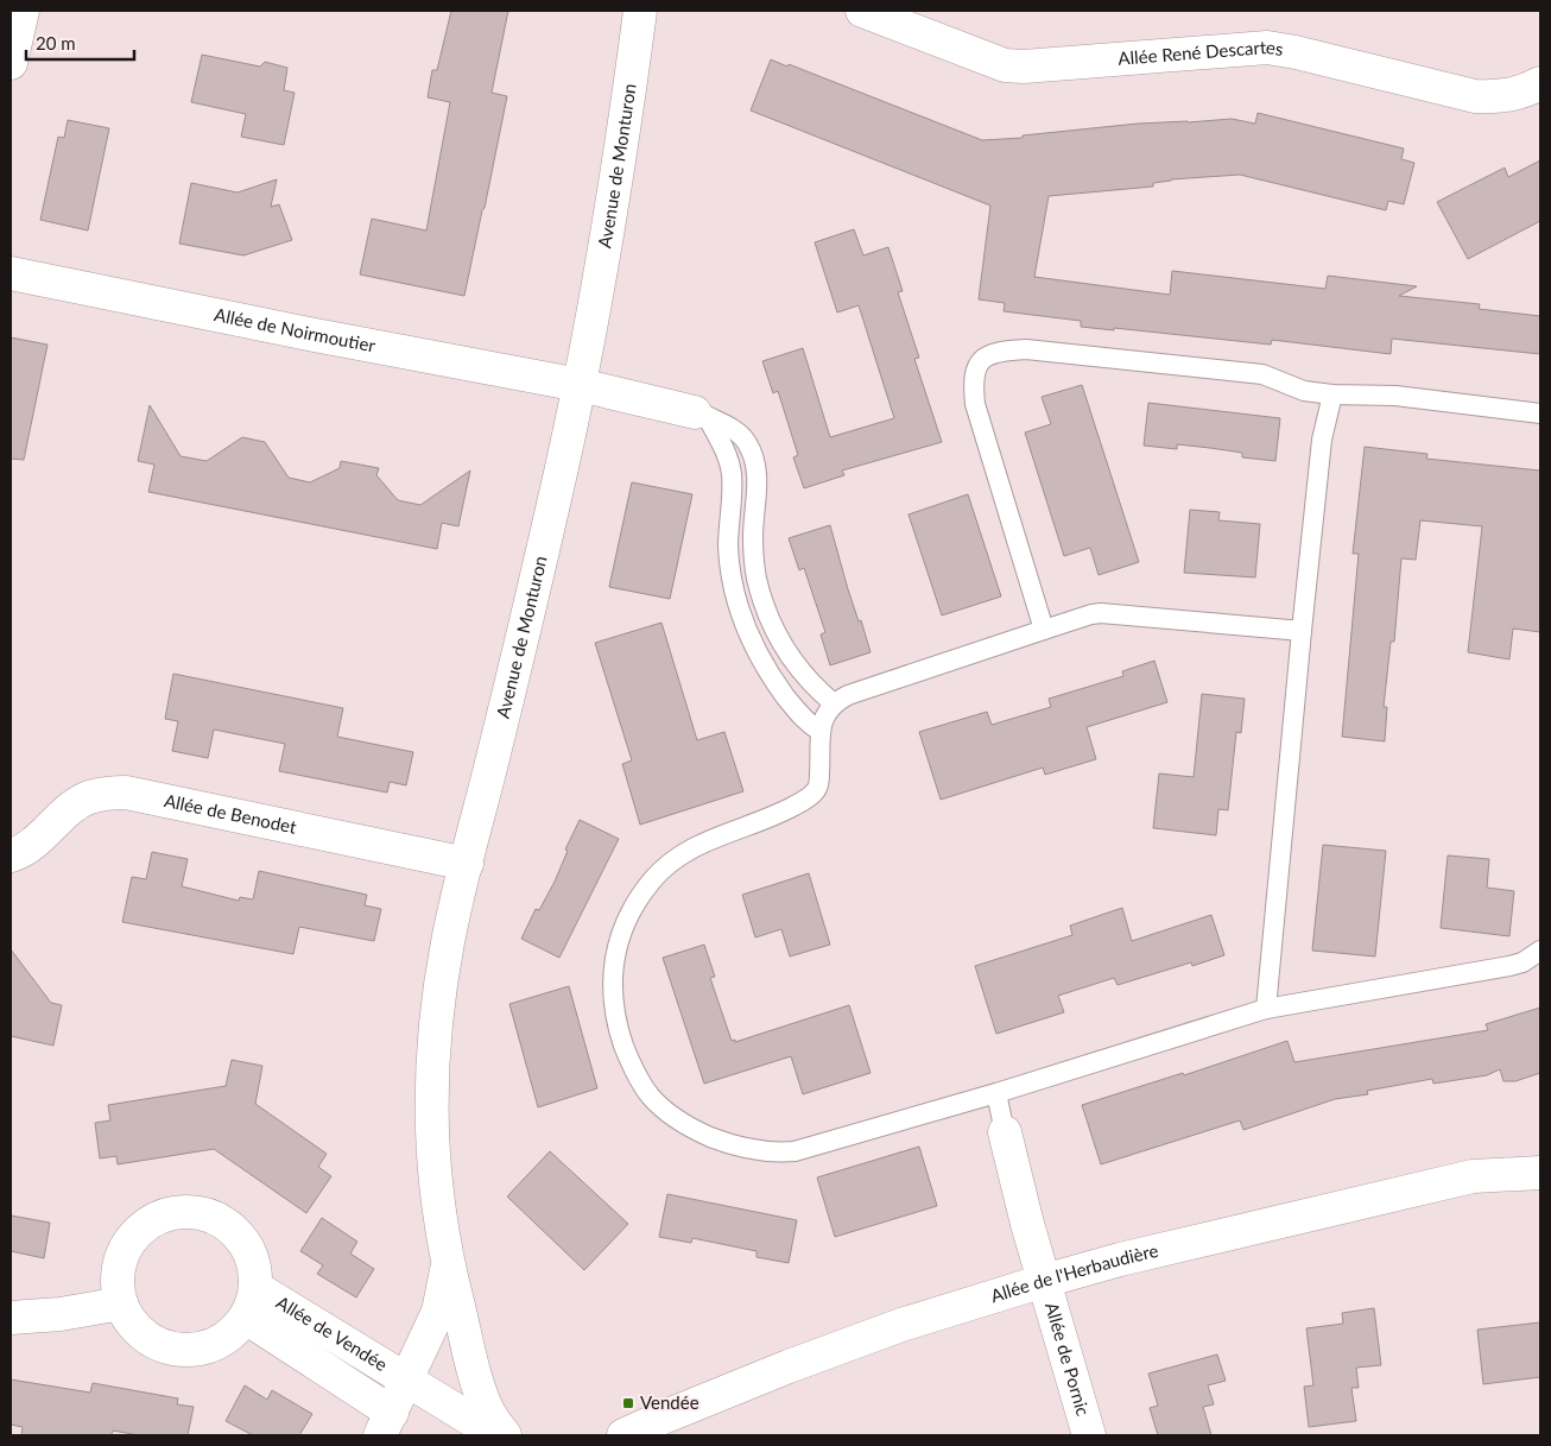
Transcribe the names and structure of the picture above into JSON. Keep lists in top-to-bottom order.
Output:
{
  "streets": {
    "street": [
      "Allée René Descartes",
      "Avenue de Monturon",
      "Allée de Noirmoutier",
      "Allée de Benodet",
      "Allée de l'Herbaudière",
      "Allée de Vendée",
      "Allée de Pornic"
    ]
  },
  "crossings": [
    ["Avenue de Monturon", "Allée de Noirmoutier"],
    ["Avenue de Monturon", "Allée de Benodet"],
    ["Avenue de Monturon", "Allée de Vendée"],
    ["Allée de l'Herbaudière", "Allée de Pornic"]
  ],
  "places": {
    "transit": ["Vendée"]
  },
  "scale_bar": "20 m"
}
